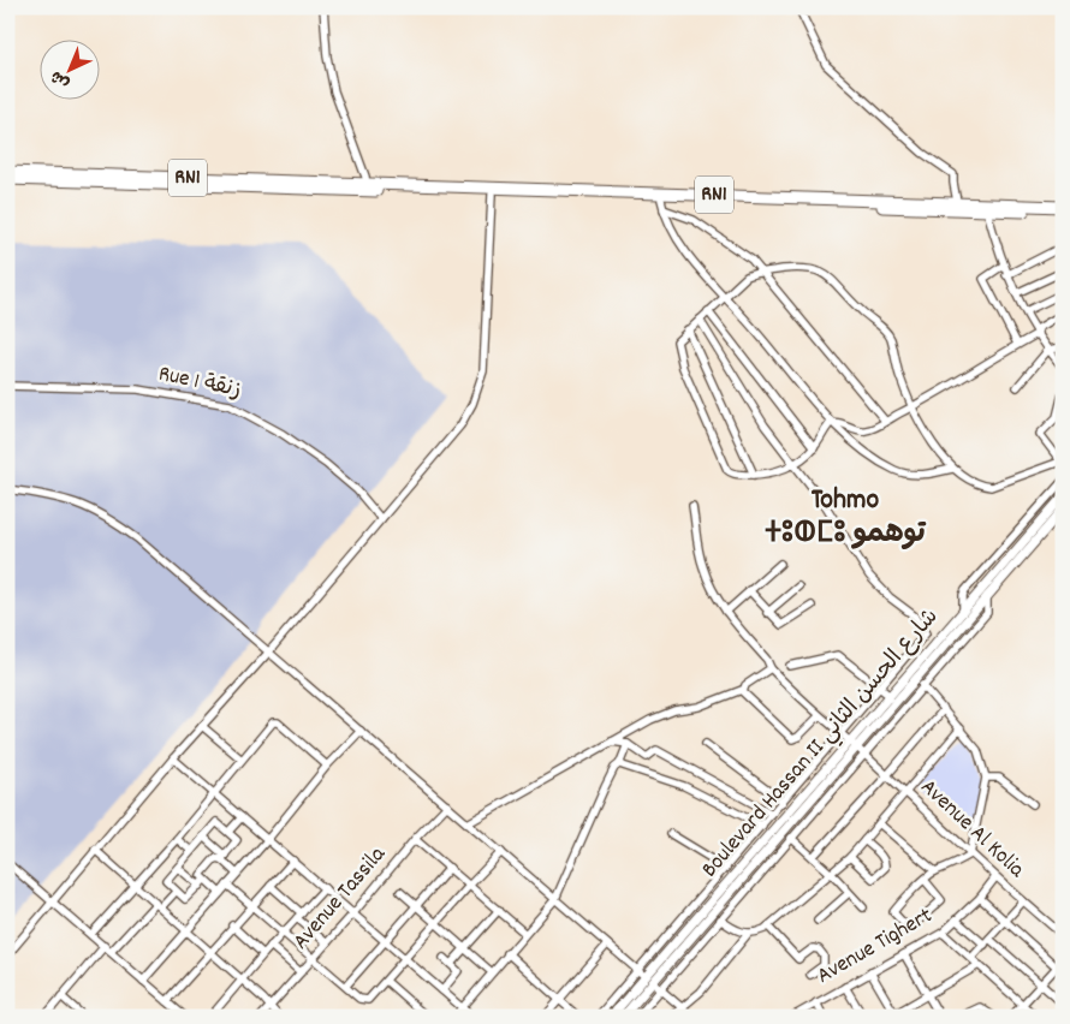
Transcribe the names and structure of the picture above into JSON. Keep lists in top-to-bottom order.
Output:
{
  "streets": {
    "highway": ["RN1"],
    "main road": ["Boulevard Hassan II شارع الحسن الثاني"],
    "street": [
      "Rue 1 زنقة",
      "Avenue Al Kolia",
      "Avenue Tassila",
      "Avenue Tighert"
    ]
  },
  "crossings": [
    ["Boulevard Hassan II شارع الحسن الثاني", "Avenue Al Kolia"],
    ["Avenue Al Kolia", "Avenue Tighert"]
  ],
  "districts": ["Tohmo ⵜⵓⵀⵎⵓ توهمو"],
  "north": "bottom left"
}
